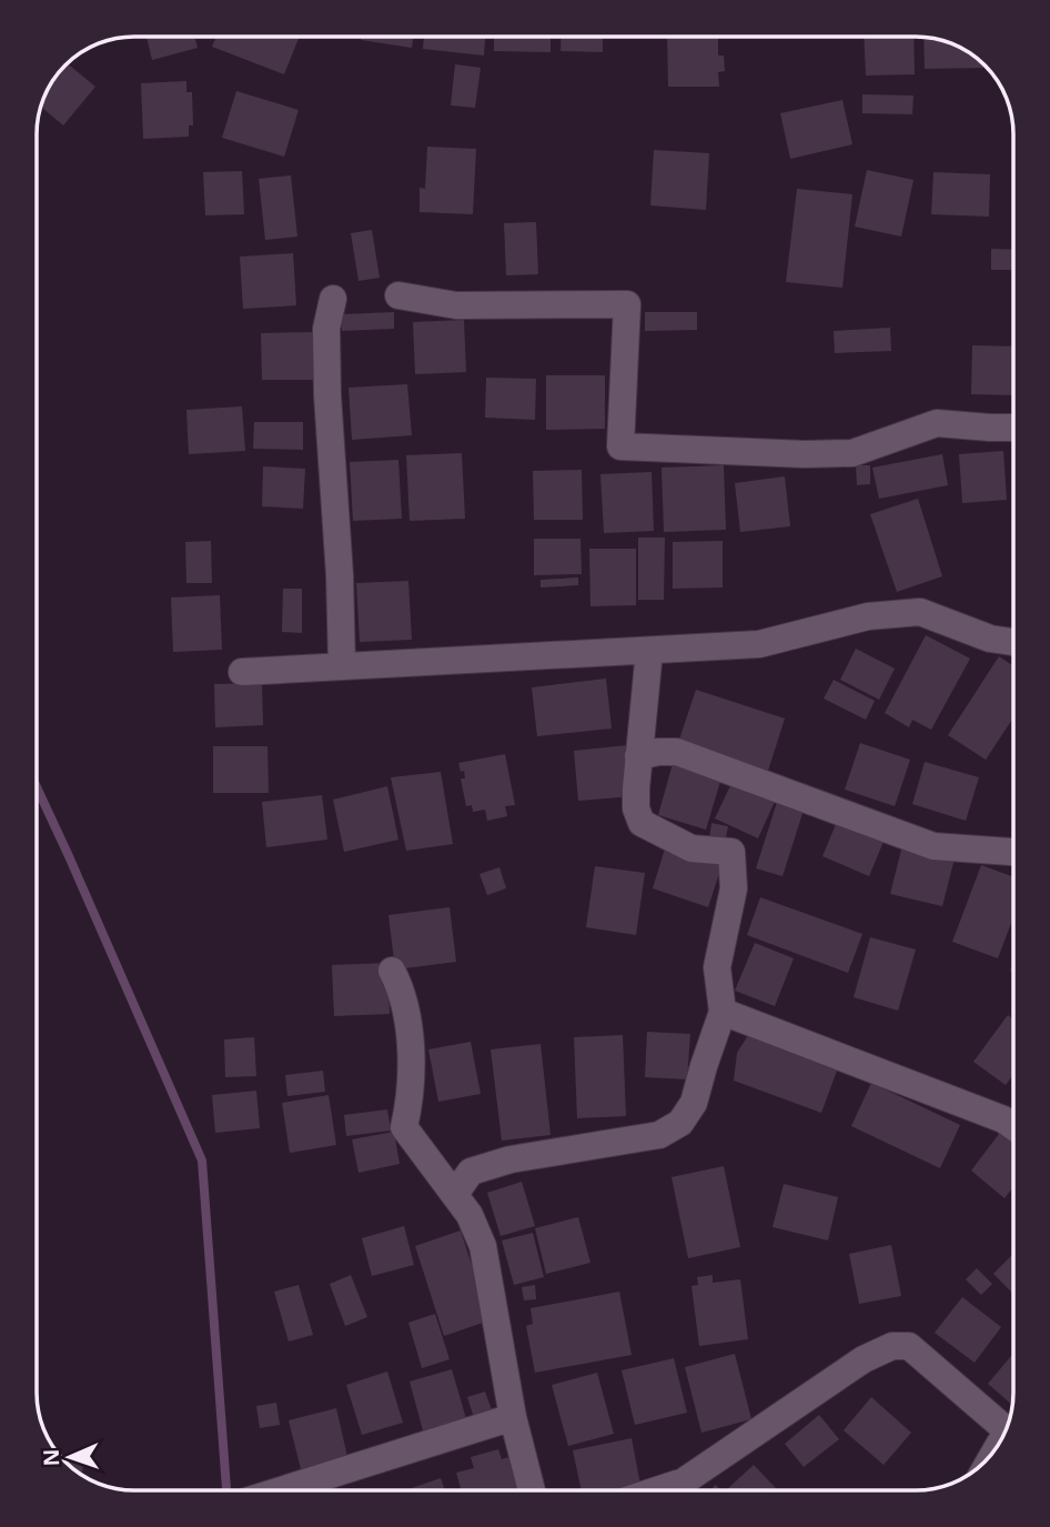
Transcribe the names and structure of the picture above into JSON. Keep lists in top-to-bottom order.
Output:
{
  "north": "left"
}
